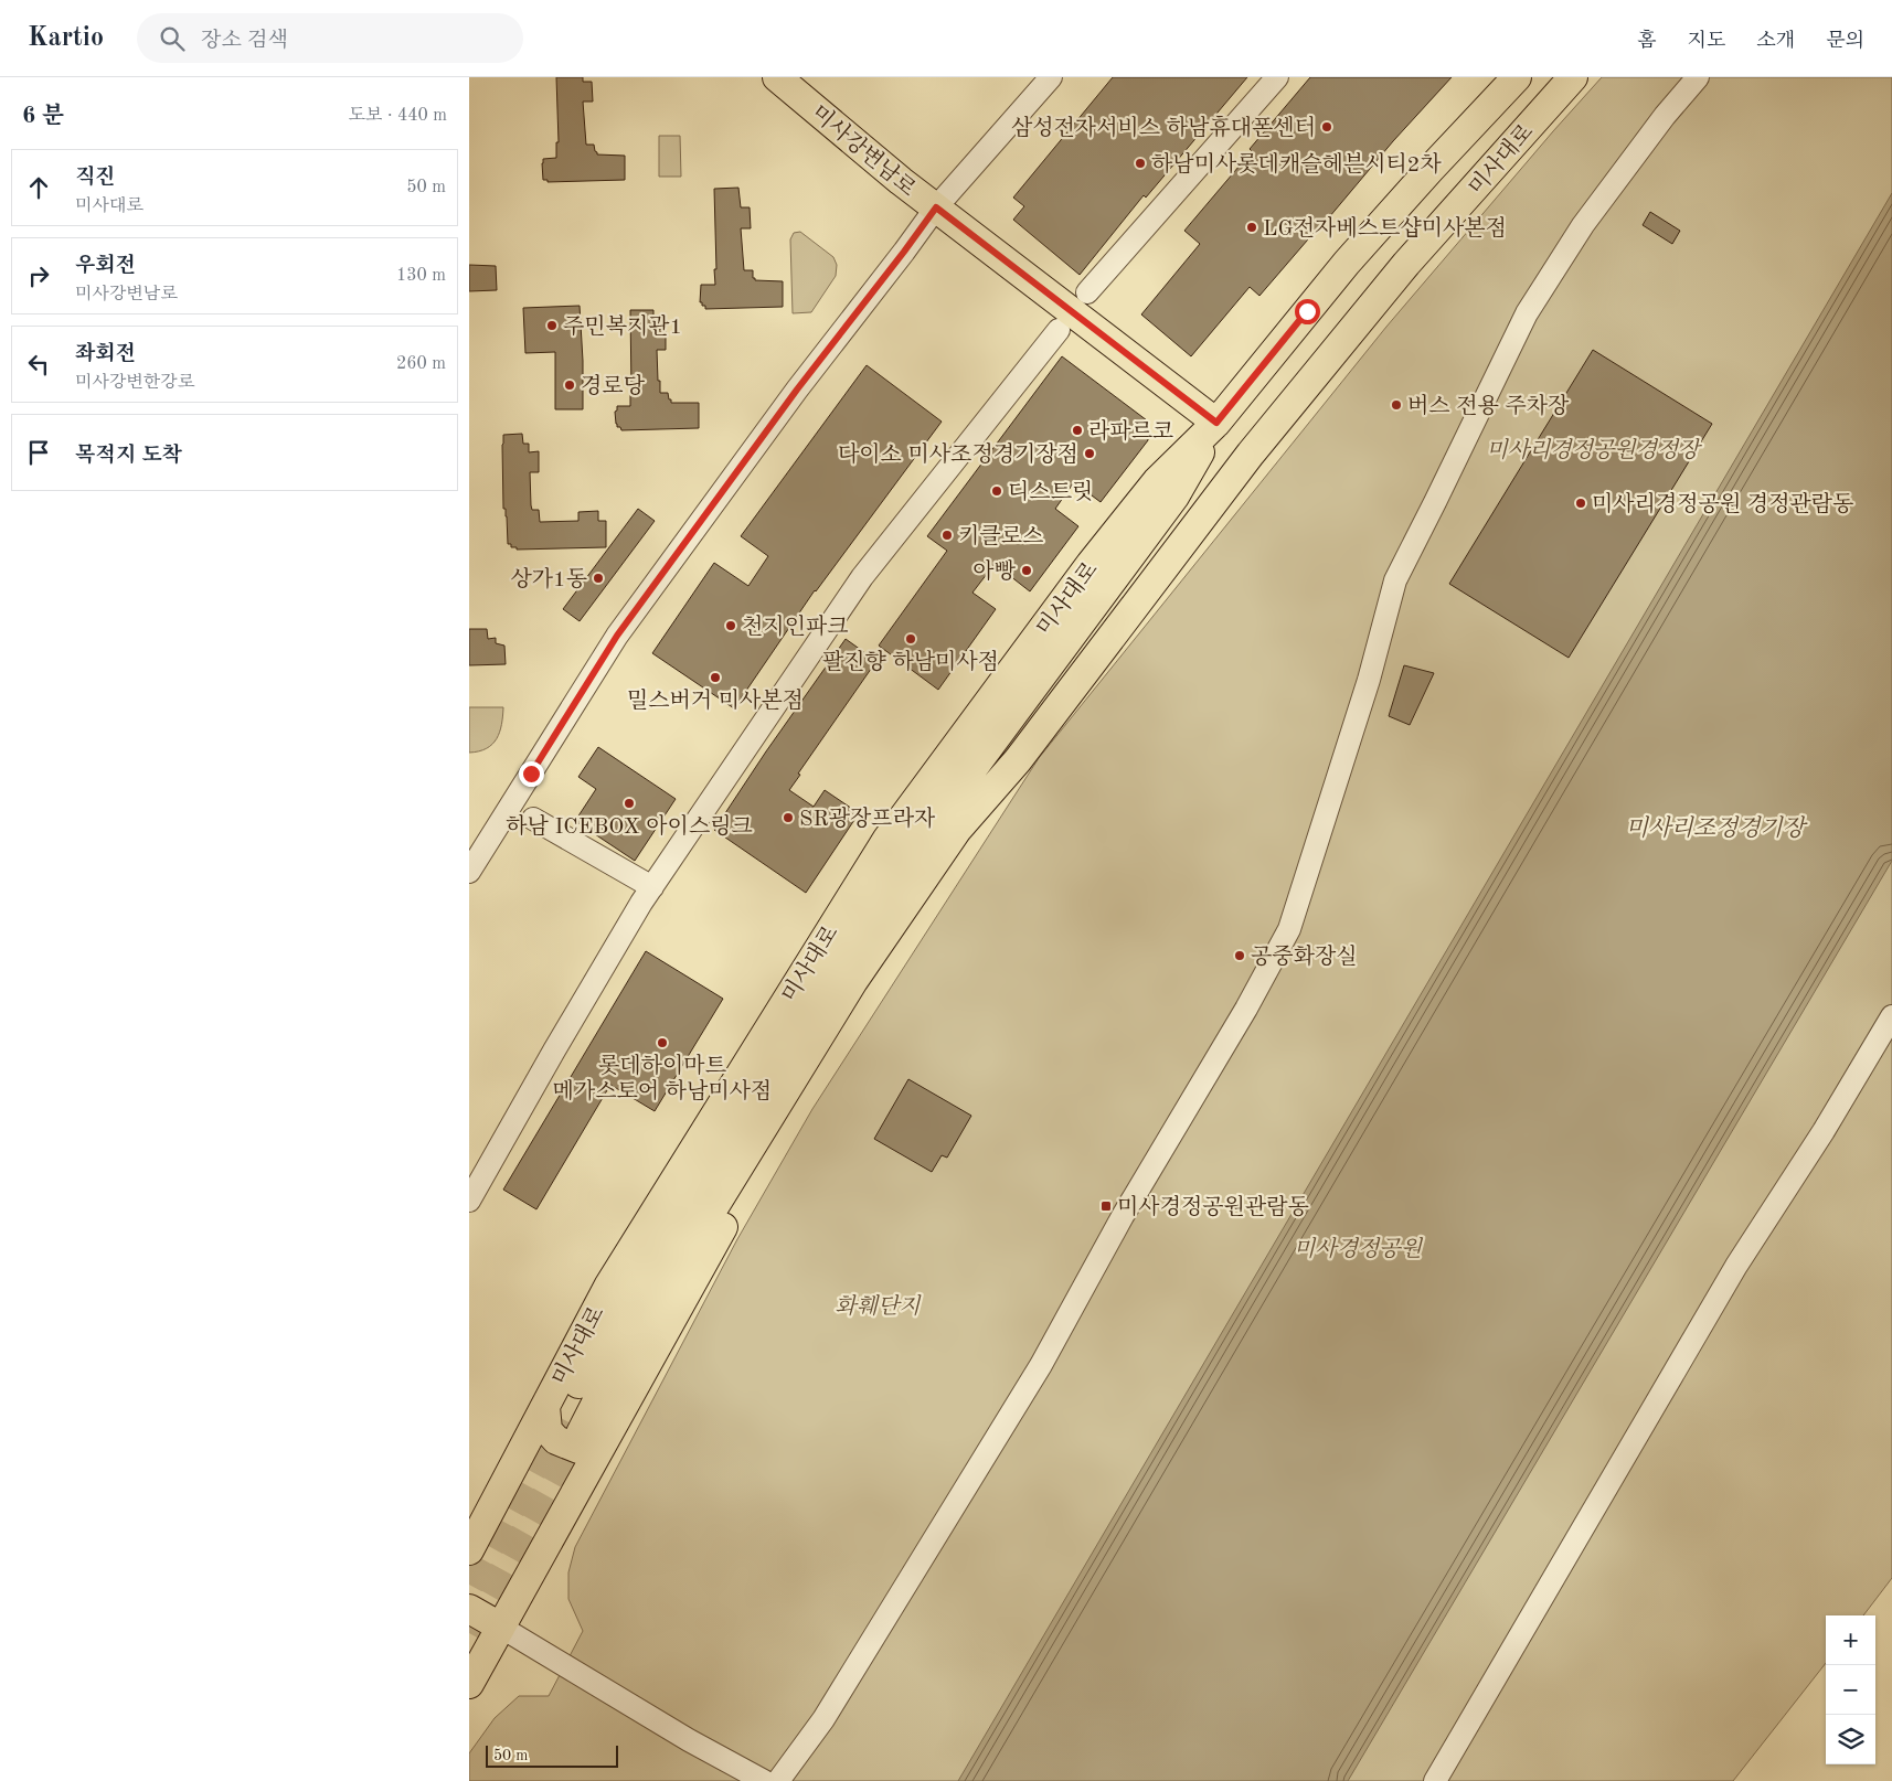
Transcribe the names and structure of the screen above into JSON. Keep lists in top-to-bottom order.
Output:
{
  "streets": {
    "main road": ["미사강변남로", "미사대로"]
  },
  "crossings": [
    ["미사강변남로", "미사대로"]
  ],
  "water": ["미사리조정경기장"],
  "parks": ["미사리경정공원경정장", "미사경정공원", "화훼단지"],
  "places": {
    "other": [
      "삼성전자서비스 하남휴대폰센터",
      "하남미사롯데캐슬헤븐시티2차",
      "LG전자베스트샵미사본점",
      "주민복지관1",
      "경로당",
      "버스 전용 주차장",
      "라파르코",
      "다이소 미사조정경기장점",
      "디스트릿",
      "미사리경정공원 경정관람동",
      "키클로스",
      "아빵",
      "상가1동",
      "천지인파크",
      "팔진향 하남미사점",
      "밀스버거 미사본점",
      "하남 ICEBOX 아이스링크",
      "SR광장프라자",
      "공중화장실",
      "롯데하이마트 메가스토어 하남미사점"
    ],
    "transit": ["미사경정공원관람동"]
  },
  "scale_bar": "50 m",
  "page": {
    "header": "Kartio",
    "search": "장소 검색",
    "nav": [
      "홈",
      "지도",
      "소개",
      "문의"
    ],
    "heading": ["6 분", "도보 · 440 m"],
    "list": [
      ["직진", "미사대로", "50 m"],
      ["우회전", "미사강변남로", "130 m"],
      ["좌회전", "미사강변한강로", "260 m"],
      "목적지 도착"
    ],
    "map_buttons": ["+", "−"],
    "scale": "50 m"
  }
}
